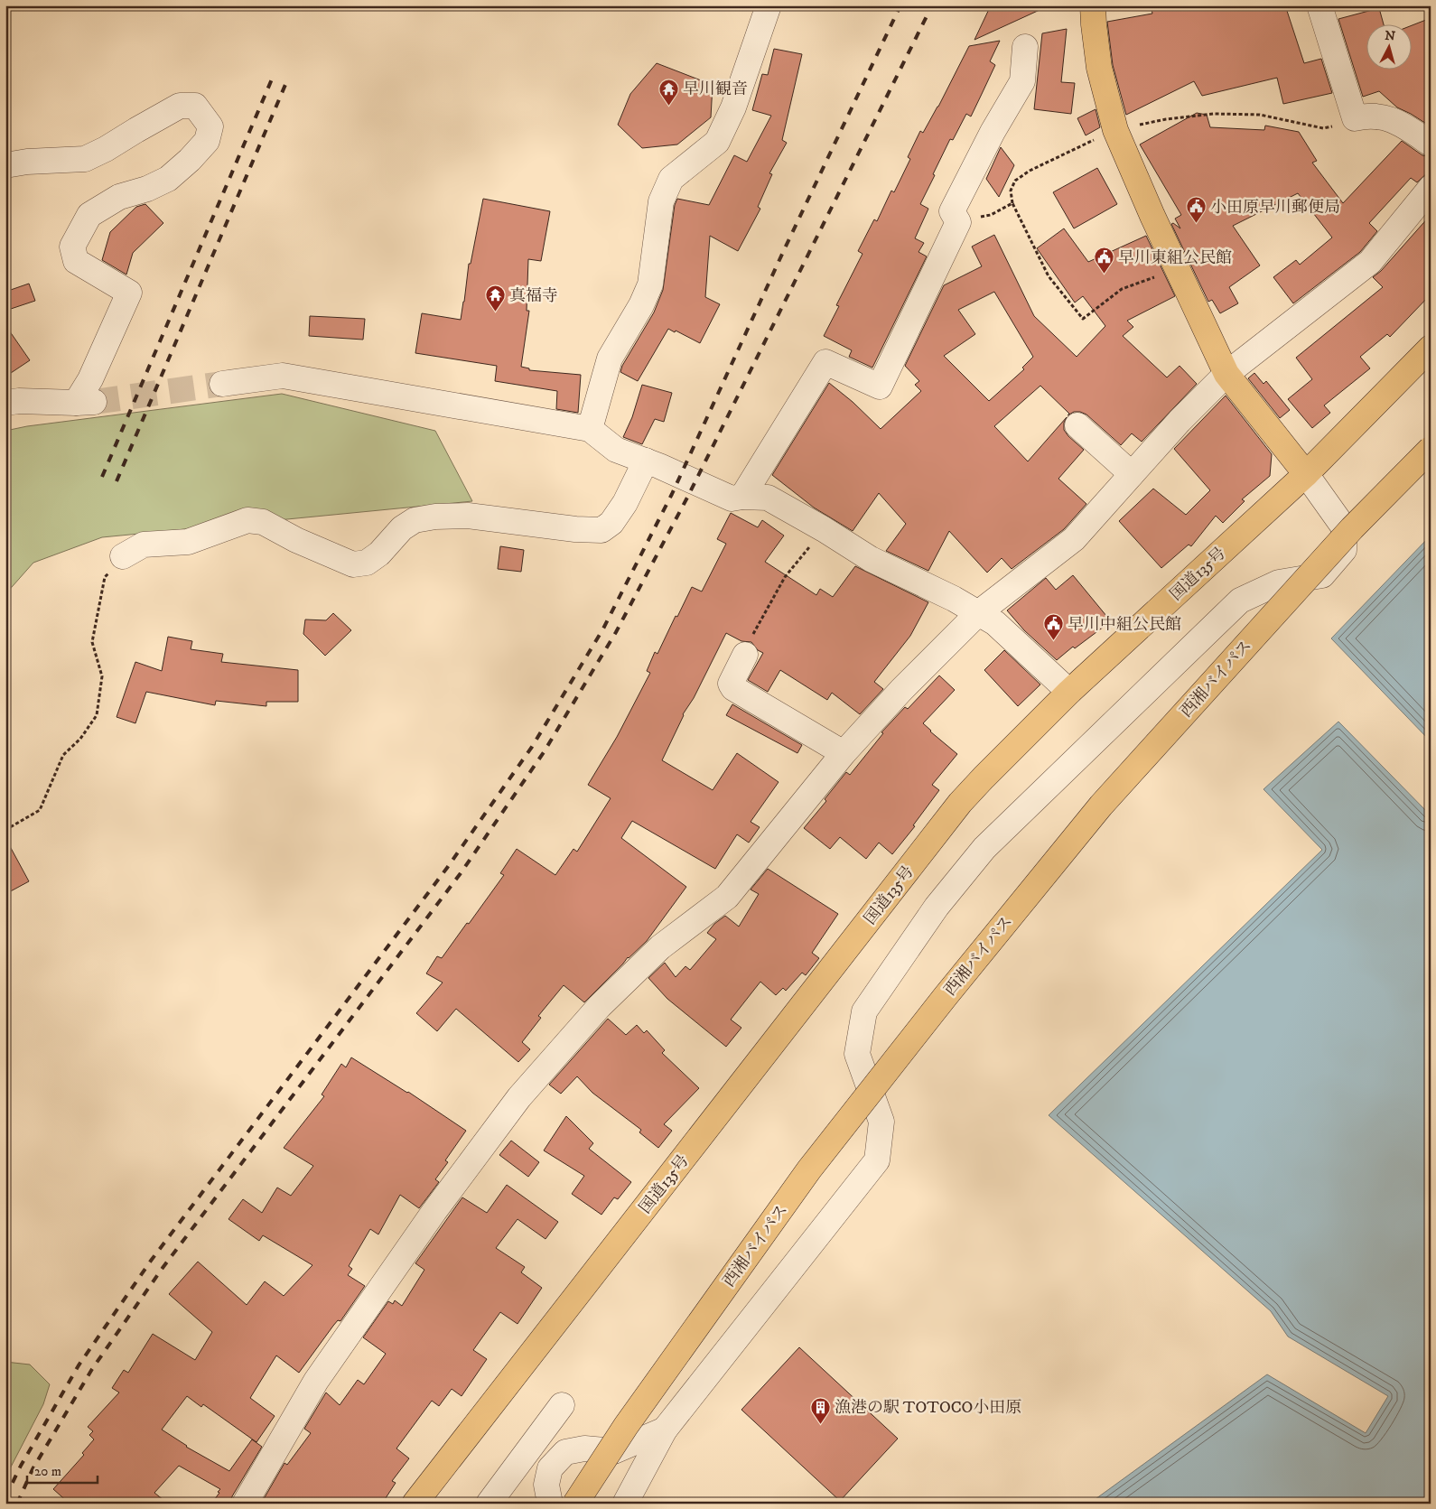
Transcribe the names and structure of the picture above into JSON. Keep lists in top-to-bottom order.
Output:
{
  "streets": {
    "main road": ["国道135号", "西湘バイパス"]
  },
  "places": {
    "temple": ["早川観音", "真福寺"],
    "public building": ["小田原早川郵便局", "早川東組公民館", "早川中組公民館"],
    "building": ["漁港の駅 TOTOCO小田原"]
  },
  "scale_bar": "20 m",
  "north": "top"
}
